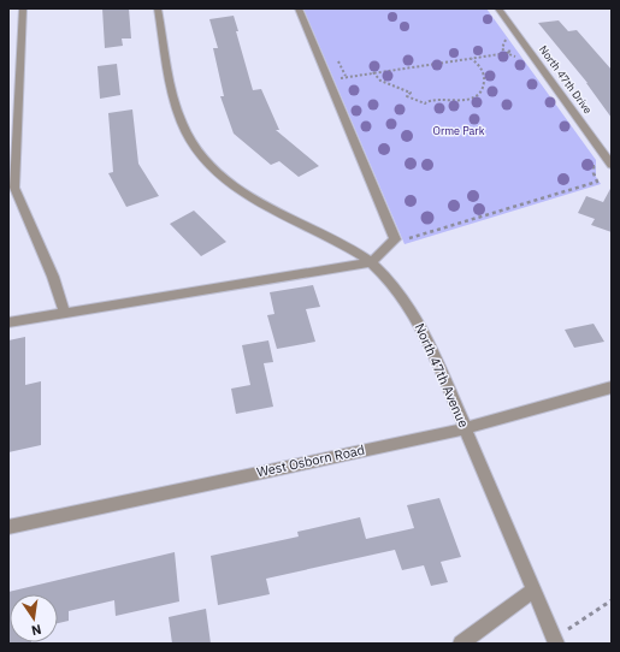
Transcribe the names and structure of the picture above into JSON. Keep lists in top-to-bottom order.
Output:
{
  "streets": {
    "street": ["North 47th Drive", "North 47th Avenue", "West Osborn Road"]
  },
  "crossings": [
    ["North 47th Avenue", "West Osborn Road"]
  ],
  "parks": ["Orme Park"],
  "north": "bottom"
}
